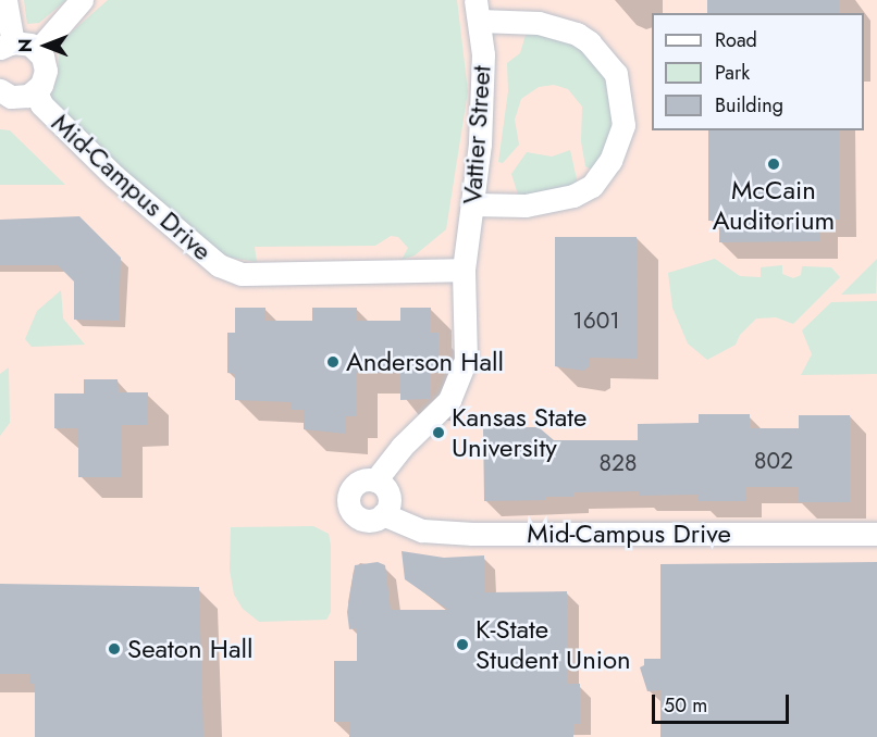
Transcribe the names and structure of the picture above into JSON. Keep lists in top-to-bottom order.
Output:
{
  "streets": {
    "street": ["Vattier Street", "Mid-Campus Drive"]
  },
  "crossings": [
    ["Vattier Street", "Mid-Campus Drive"]
  ],
  "places": [
    "McCain Auditorium",
    "Anderson Hall",
    "Kansas State University",
    "K-State Student Union",
    "Seaton Hall"
  ],
  "house_numbers": ["1601", "802", "828"],
  "legend": ["Road", "Park", "Building"],
  "scale_bar": "50 m",
  "north": "left"
}
